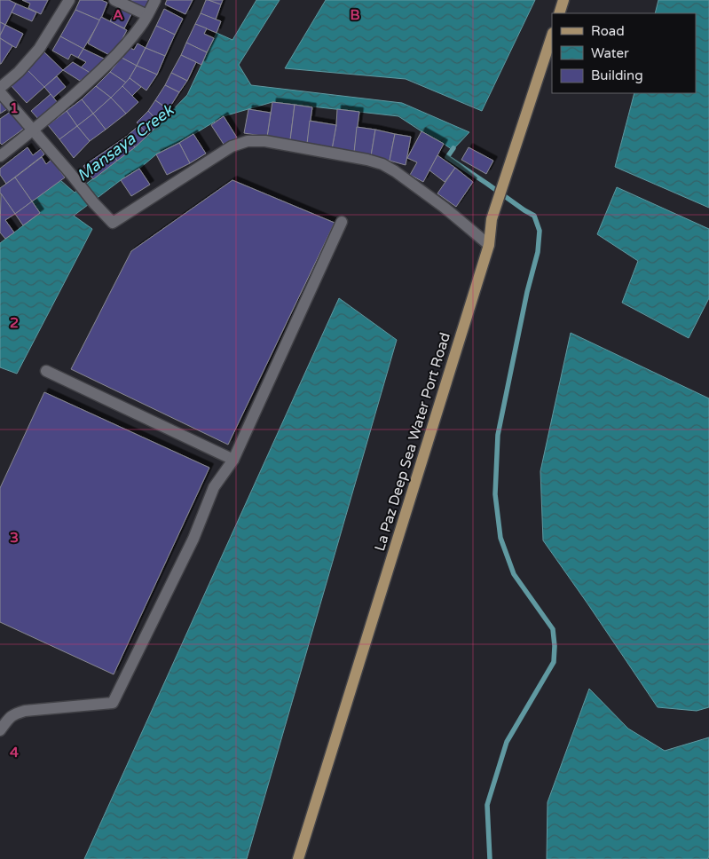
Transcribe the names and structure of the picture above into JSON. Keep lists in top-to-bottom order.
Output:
{
  "streets": {
    "main road": ["La Paz Deep Sea Water Port Road"]
  },
  "water": ["Mansaya Creek"],
  "legend": ["Road", "Water", "Building"],
  "grid": {
    "columns": ["A", "B"],
    "rows": [
      "1",
      "2",
      "3",
      "4"
    ]
  }
}
